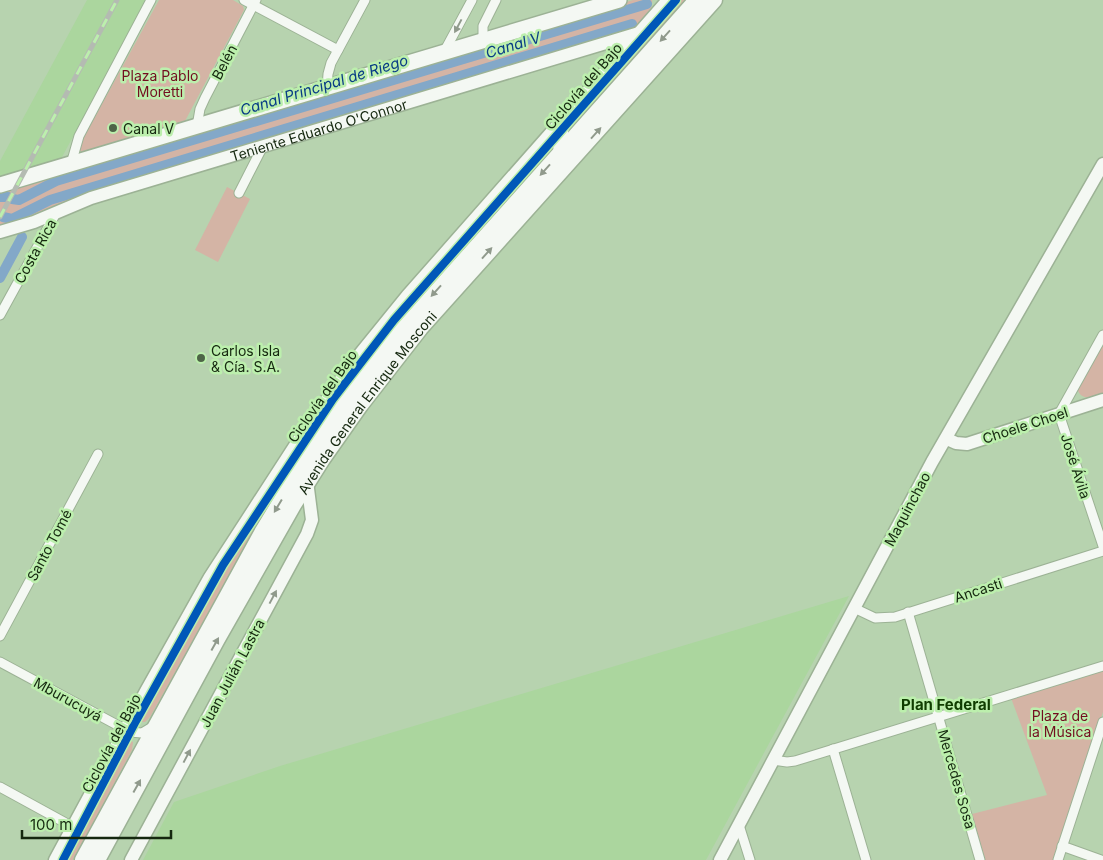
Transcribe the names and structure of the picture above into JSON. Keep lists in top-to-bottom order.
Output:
{
  "streets": {
    "highway": ["Avenida General Enrique Mosconi"],
    "street": [
      "Belén",
      "Teniente Eduardo O'Connor",
      "Costa Rica",
      "Choele Choel",
      "José Ávila",
      "Maquinchao",
      "Santo Tomé",
      "Ancasti",
      "Juan Julián Lastra",
      "Mburucuyá",
      "Mercedes Sosa"
    ],
    "cycle path": ["Ciclovía del Bajo"]
  },
  "crossings": [
    ["Teniente Eduardo O'Connor", "Costa Rica"],
    ["Avenida General Enrique Mosconi", "Juan Julián Lastra"],
    ["Avenida General Enrique Mosconi", "Mburucuyá"],
    ["Choele Choel", "José Ávila"],
    ["Choele Choel", "Maquinchao"],
    ["Maquinchao", "Ancasti"],
    ["Ancasti", "Mercedes Sosa"]
  ],
  "districts": ["Plan Federal"],
  "water": ["Canal V", "Canal Principal de Riego"],
  "parks": ["Plaza Pablo Moretti", "Plaza de la Música"],
  "places": ["Canal V", "Carlos Isla & Cía. S.A."],
  "scale_bar": "100 m"
}
